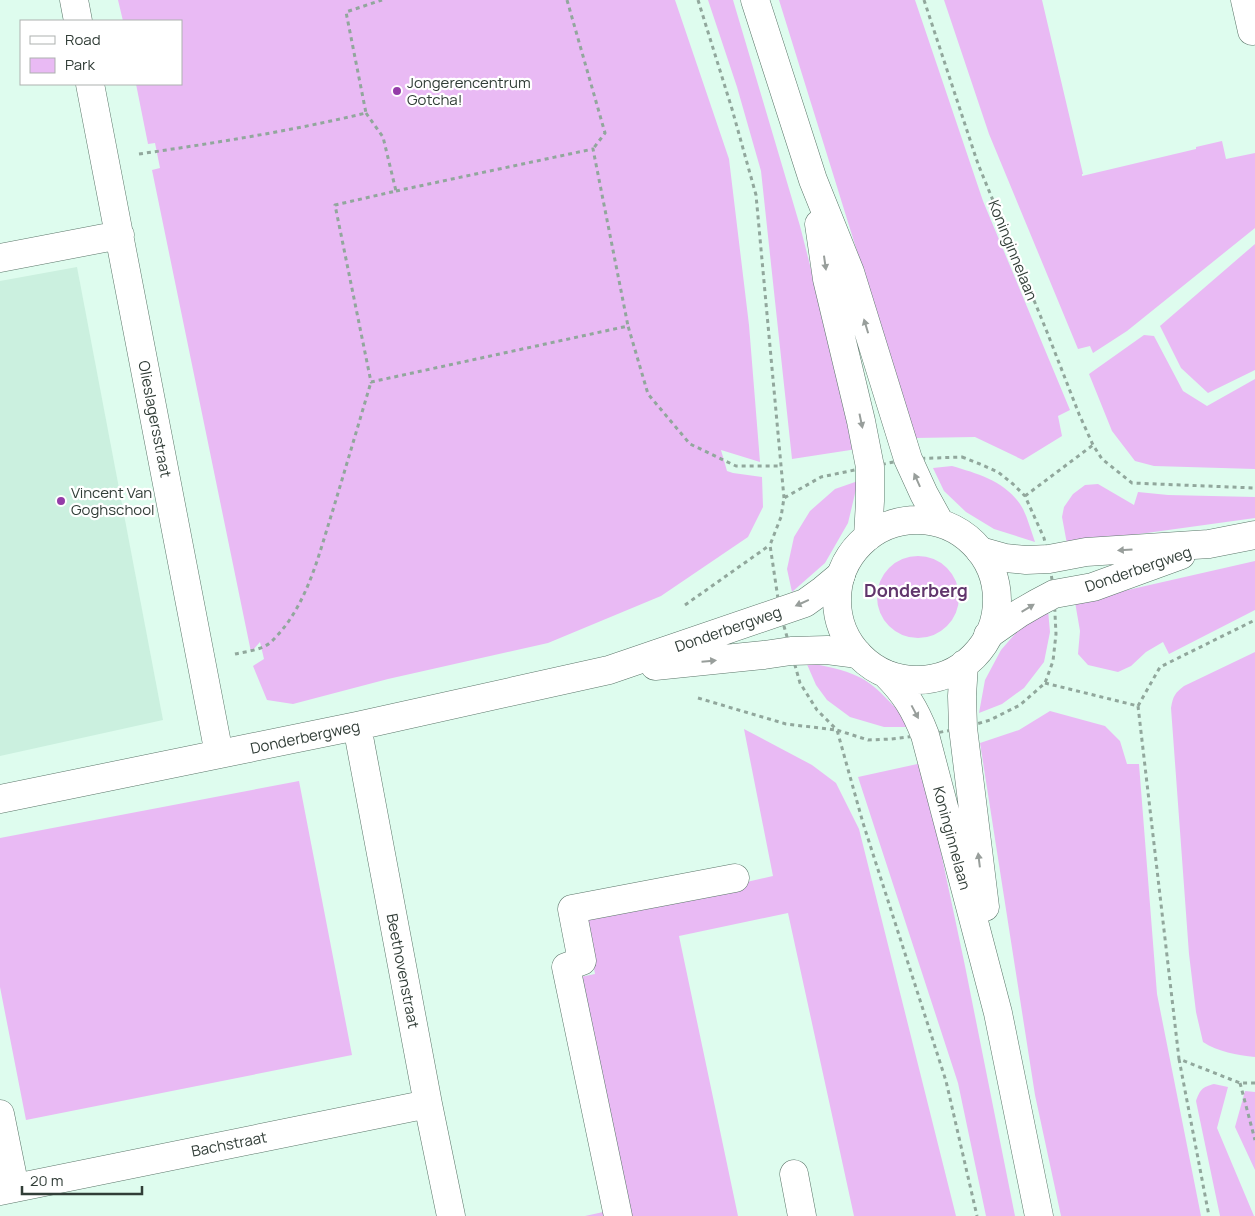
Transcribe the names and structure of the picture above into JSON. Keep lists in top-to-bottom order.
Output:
{
  "streets": {
    "street": [
      "Koninginnelaan",
      "Olieslagersstraat",
      "Donderbergweg",
      "Beethovenstraat",
      "Bachstraat"
    ]
  },
  "crossings": [
    ["Koninginnelaan", "Donderbergweg"],
    ["Olieslagersstraat", "Donderbergweg"],
    ["Donderbergweg", "Beethovenstraat"],
    ["Beethovenstraat", "Bachstraat"]
  ],
  "districts": ["Donderberg"],
  "places": ["Jongerencentrum Gotcha!", "Vincent Van Goghschool"],
  "legend": ["Road", "Park"],
  "scale_bar": "20 m"
}
